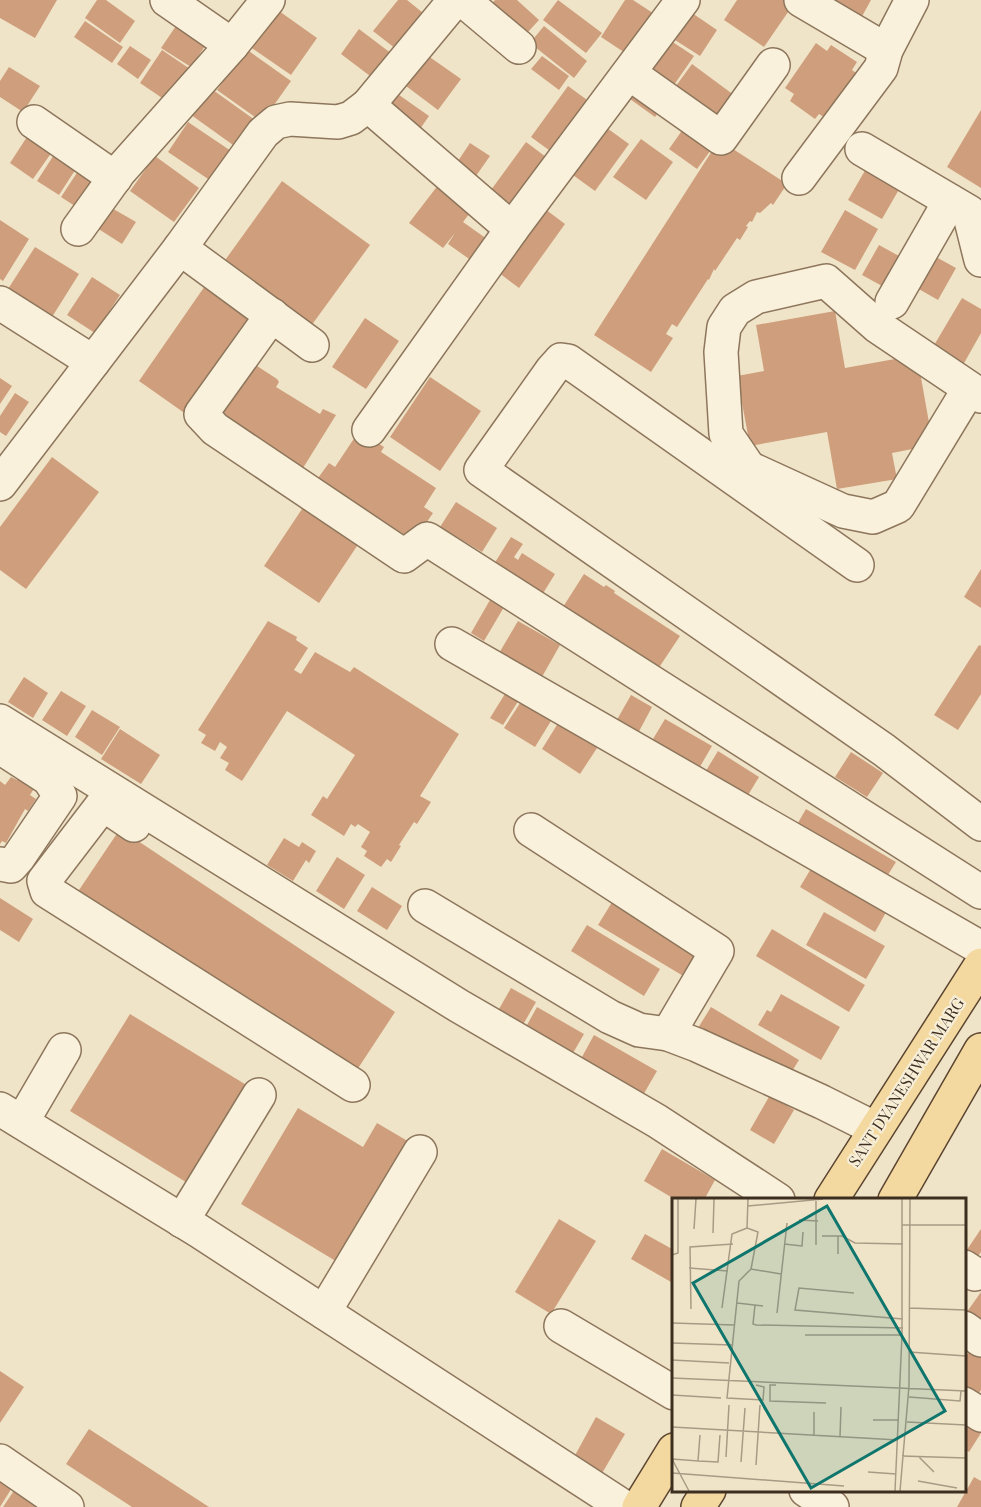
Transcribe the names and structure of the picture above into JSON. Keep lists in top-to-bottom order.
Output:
{
  "streets": {
    "main road": ["SANT DYANESHWAR MARG"]
  }
}
